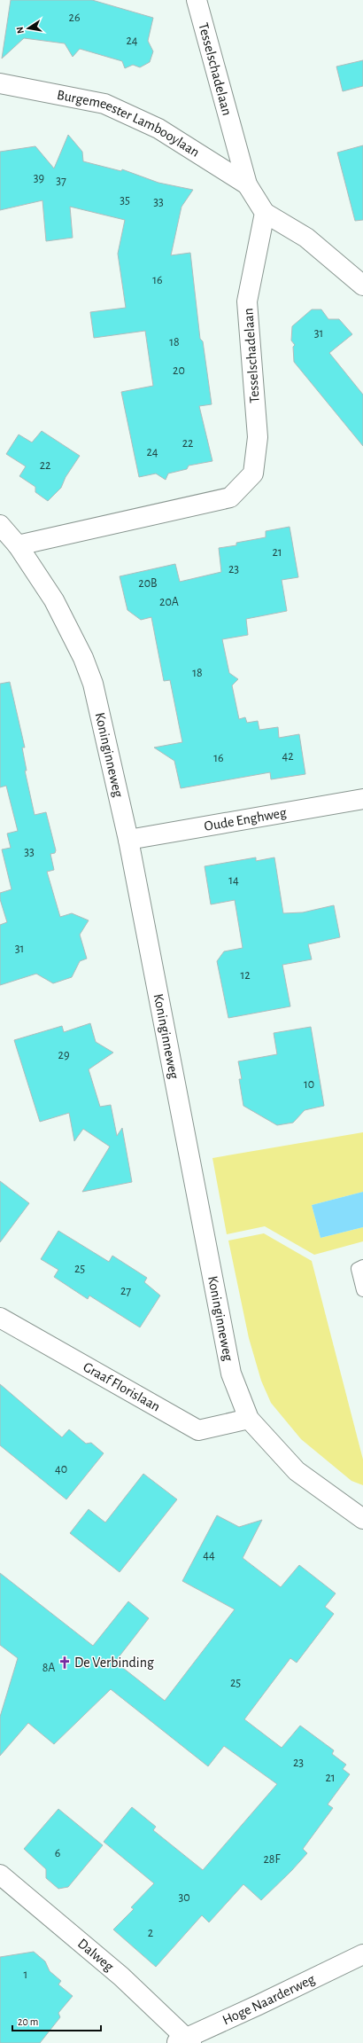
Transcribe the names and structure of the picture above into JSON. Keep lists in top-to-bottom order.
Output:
{
  "streets": {
    "street": [
      "Tesselschadelaan",
      "Burgemeester Lambooylaan",
      "Koninginneweg",
      "Oude Enghweg",
      "Graaf Florislaan",
      "Dalweg",
      "Hoge Naarderweg"
    ]
  },
  "crossings": [
    ["Tesselschadelaan", "Burgemeester Lambooylaan"],
    ["Tesselschadelaan", "Koninginneweg"],
    ["Koninginneweg", "Oude Enghweg"],
    ["Koninginneweg", "Graaf Florislaan"],
    ["Dalweg", "Hoge Naarderweg"]
  ],
  "places": {
    "church": ["De Verbinding"]
  },
  "house_numbers": [
    "26",
    "24",
    "39",
    "37",
    "35",
    "33",
    "16",
    "31",
    "18",
    "20",
    "22",
    "24",
    "22",
    "21",
    "23",
    "20B",
    "20A",
    "18",
    "42",
    "16",
    "33",
    "14",
    "31",
    "12",
    "29",
    "10",
    "25",
    "27",
    "40",
    "44",
    "8A",
    "25",
    "23",
    "21",
    "6",
    "28F",
    "30",
    "2",
    "1"
  ],
  "scale_bar": "20 m",
  "north": "left"
}
